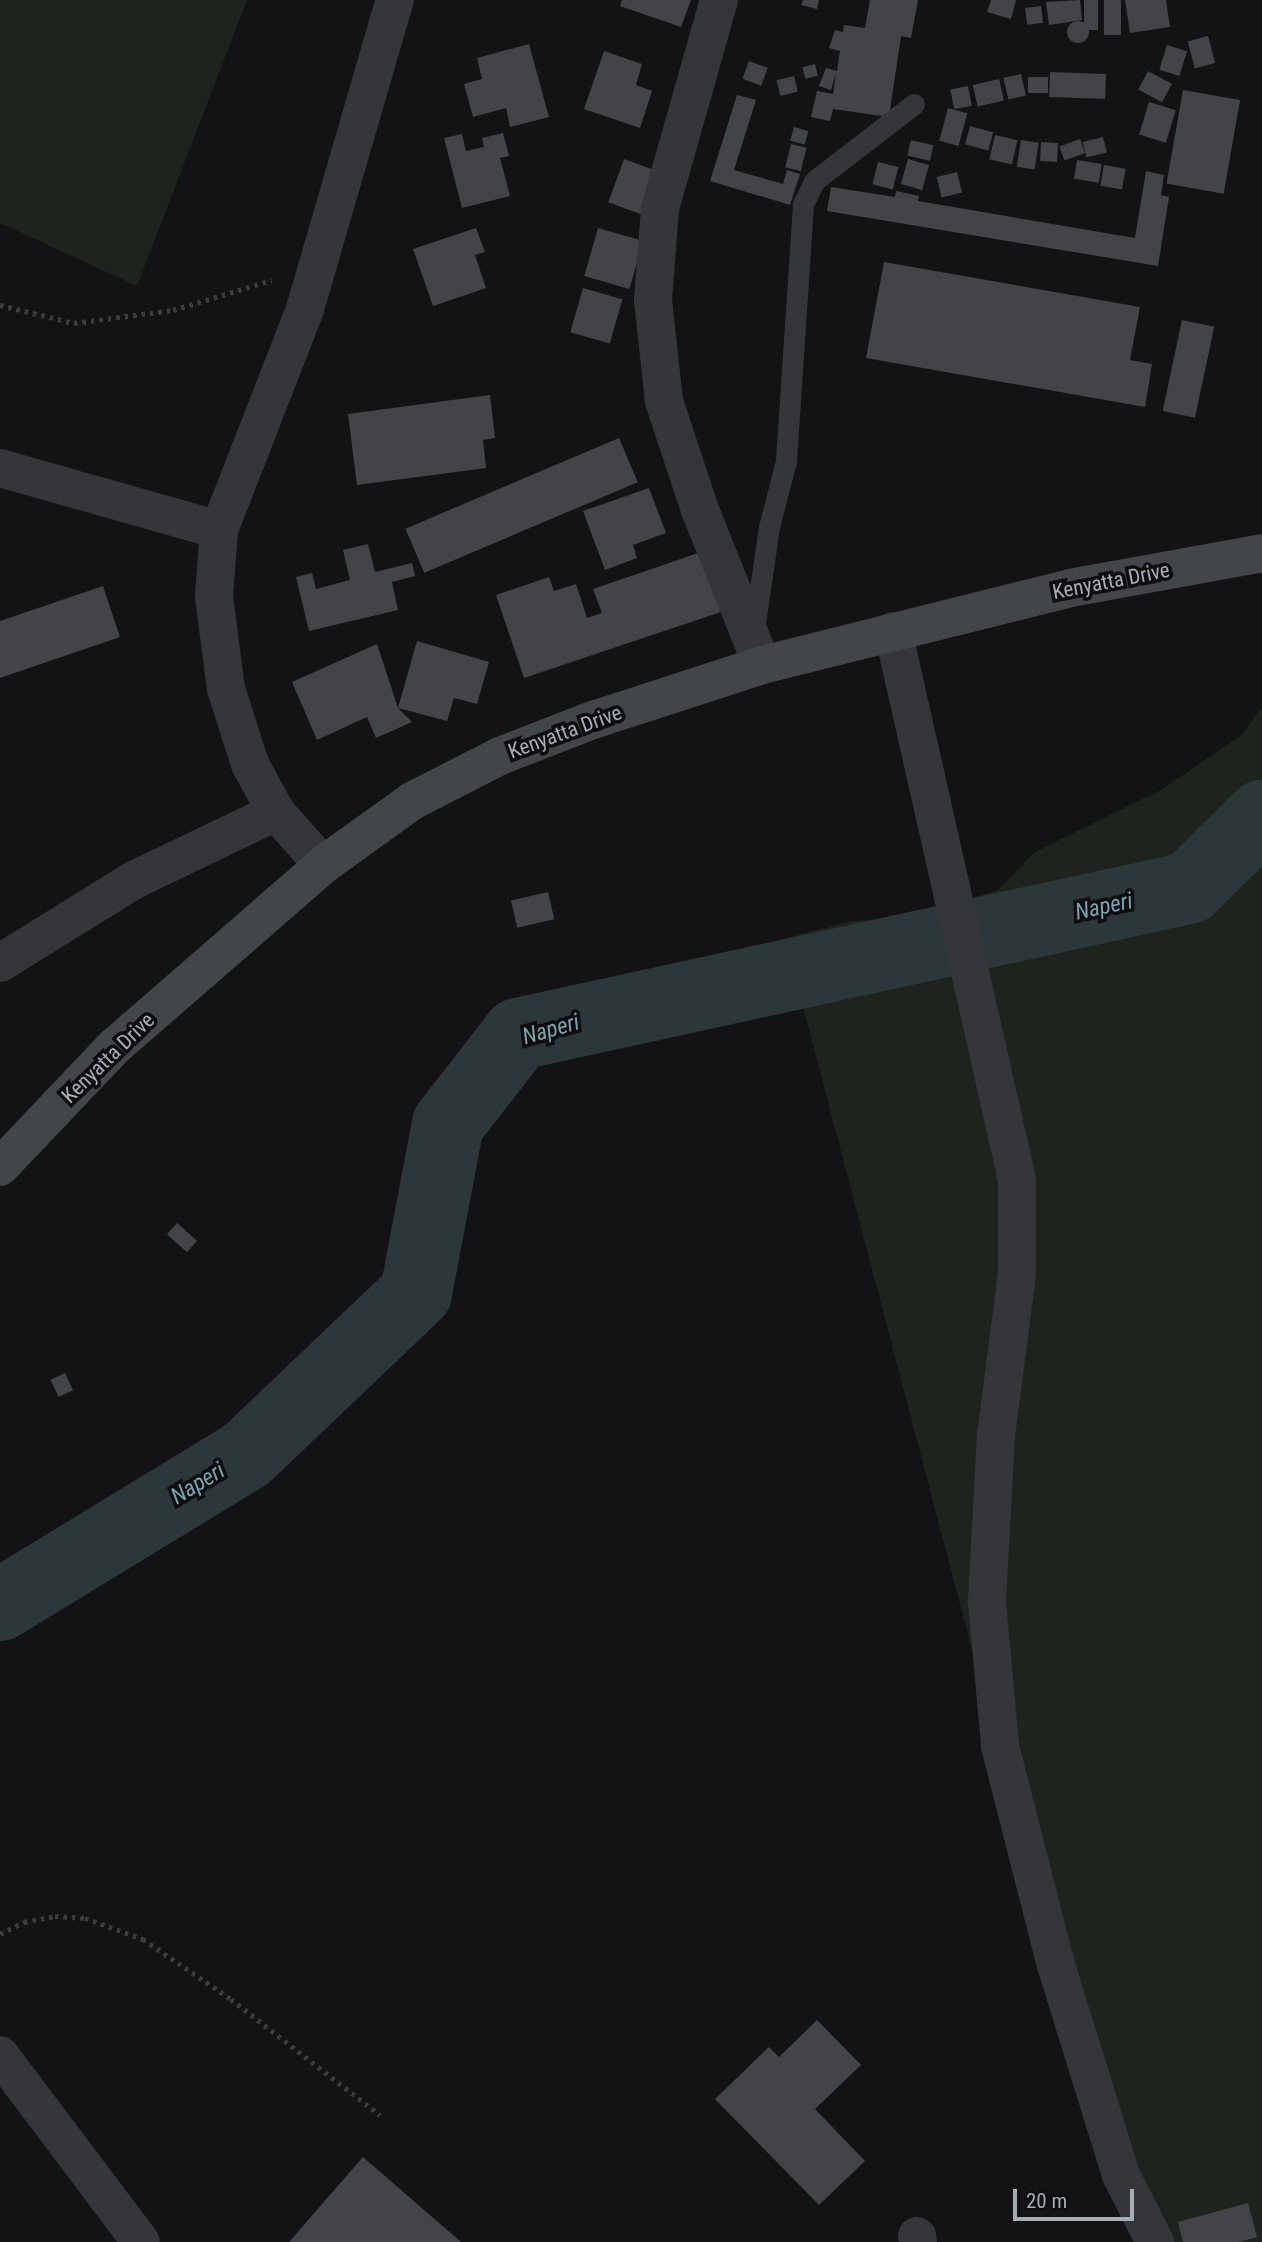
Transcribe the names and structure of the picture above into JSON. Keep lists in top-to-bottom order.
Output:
{
  "streets": {
    "main road": ["Kenyatta Drive"]
  },
  "water": ["Naperi"],
  "scale_bar": "20 m"
}
